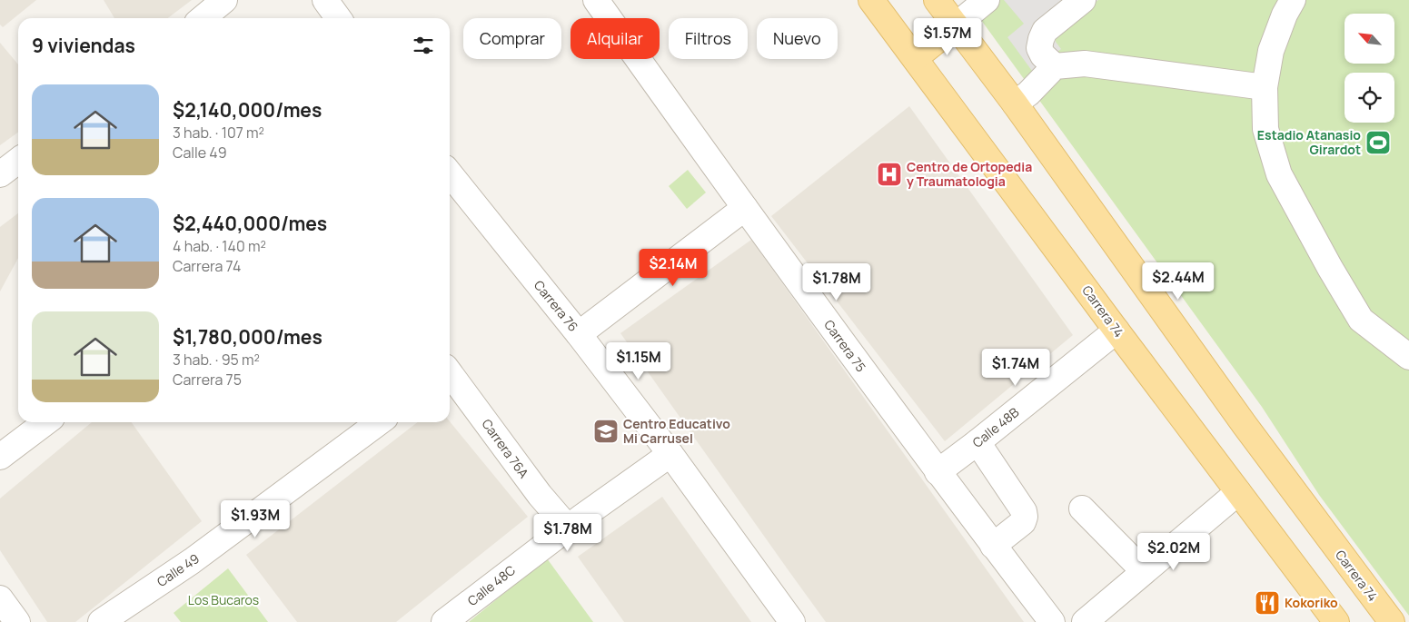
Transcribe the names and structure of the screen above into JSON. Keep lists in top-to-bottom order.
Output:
{
  "streets": {
    "main road": ["Carrera 74"],
    "street": [
      "Carrera 76",
      "Carrera 75",
      "Calle 48B",
      "Carrera 76A",
      "Calle 49",
      "Calle 48C"
    ]
  },
  "crossings": [
    ["Carrera 76", "Calle 48C"],
    ["Carrera 74", "Calle 48B"],
    ["Carrera 75", "Calle 48B"],
    ["Carrera 76A", "Calle 48C"]
  ],
  "parks": ["Los Bucaros"],
  "places": {
    "sports": ["Estadio Atanasio Girardot"],
    "hospital": ["Centro de Ortopedia y Traumatologia"],
    "school or university": ["Centro Educativo Mi Carrusel"],
    "restaurant": ["Kokoriko"]
  },
  "north": "top left",
  "page": {
    "price": [
      "$1.57M",
      "$2.14M",
      "$2.44M",
      "$1.78M",
      "$1.15M",
      "$1.74M",
      "$1.93M",
      "$1.78M",
      "$2.02M"
    ],
    "chip": [
      "Comprar",
      "Alquilar",
      "Filtros",
      "Nuevo"
    ],
    "heading": "9 viviendas",
    "list": [
      {
        "name": "$2,140,000/mes",
        "note": "3 hab. · 107 m² · Calle 49"
      },
      {
        "name": "$2,440,000/mes",
        "note": "4 hab. · 140 m² · Carrera 74"
      },
      {
        "name": "$1,780,000/mes",
        "note": "3 hab. · 95 m² · Carrera 75"
      }
    ]
  }
}
